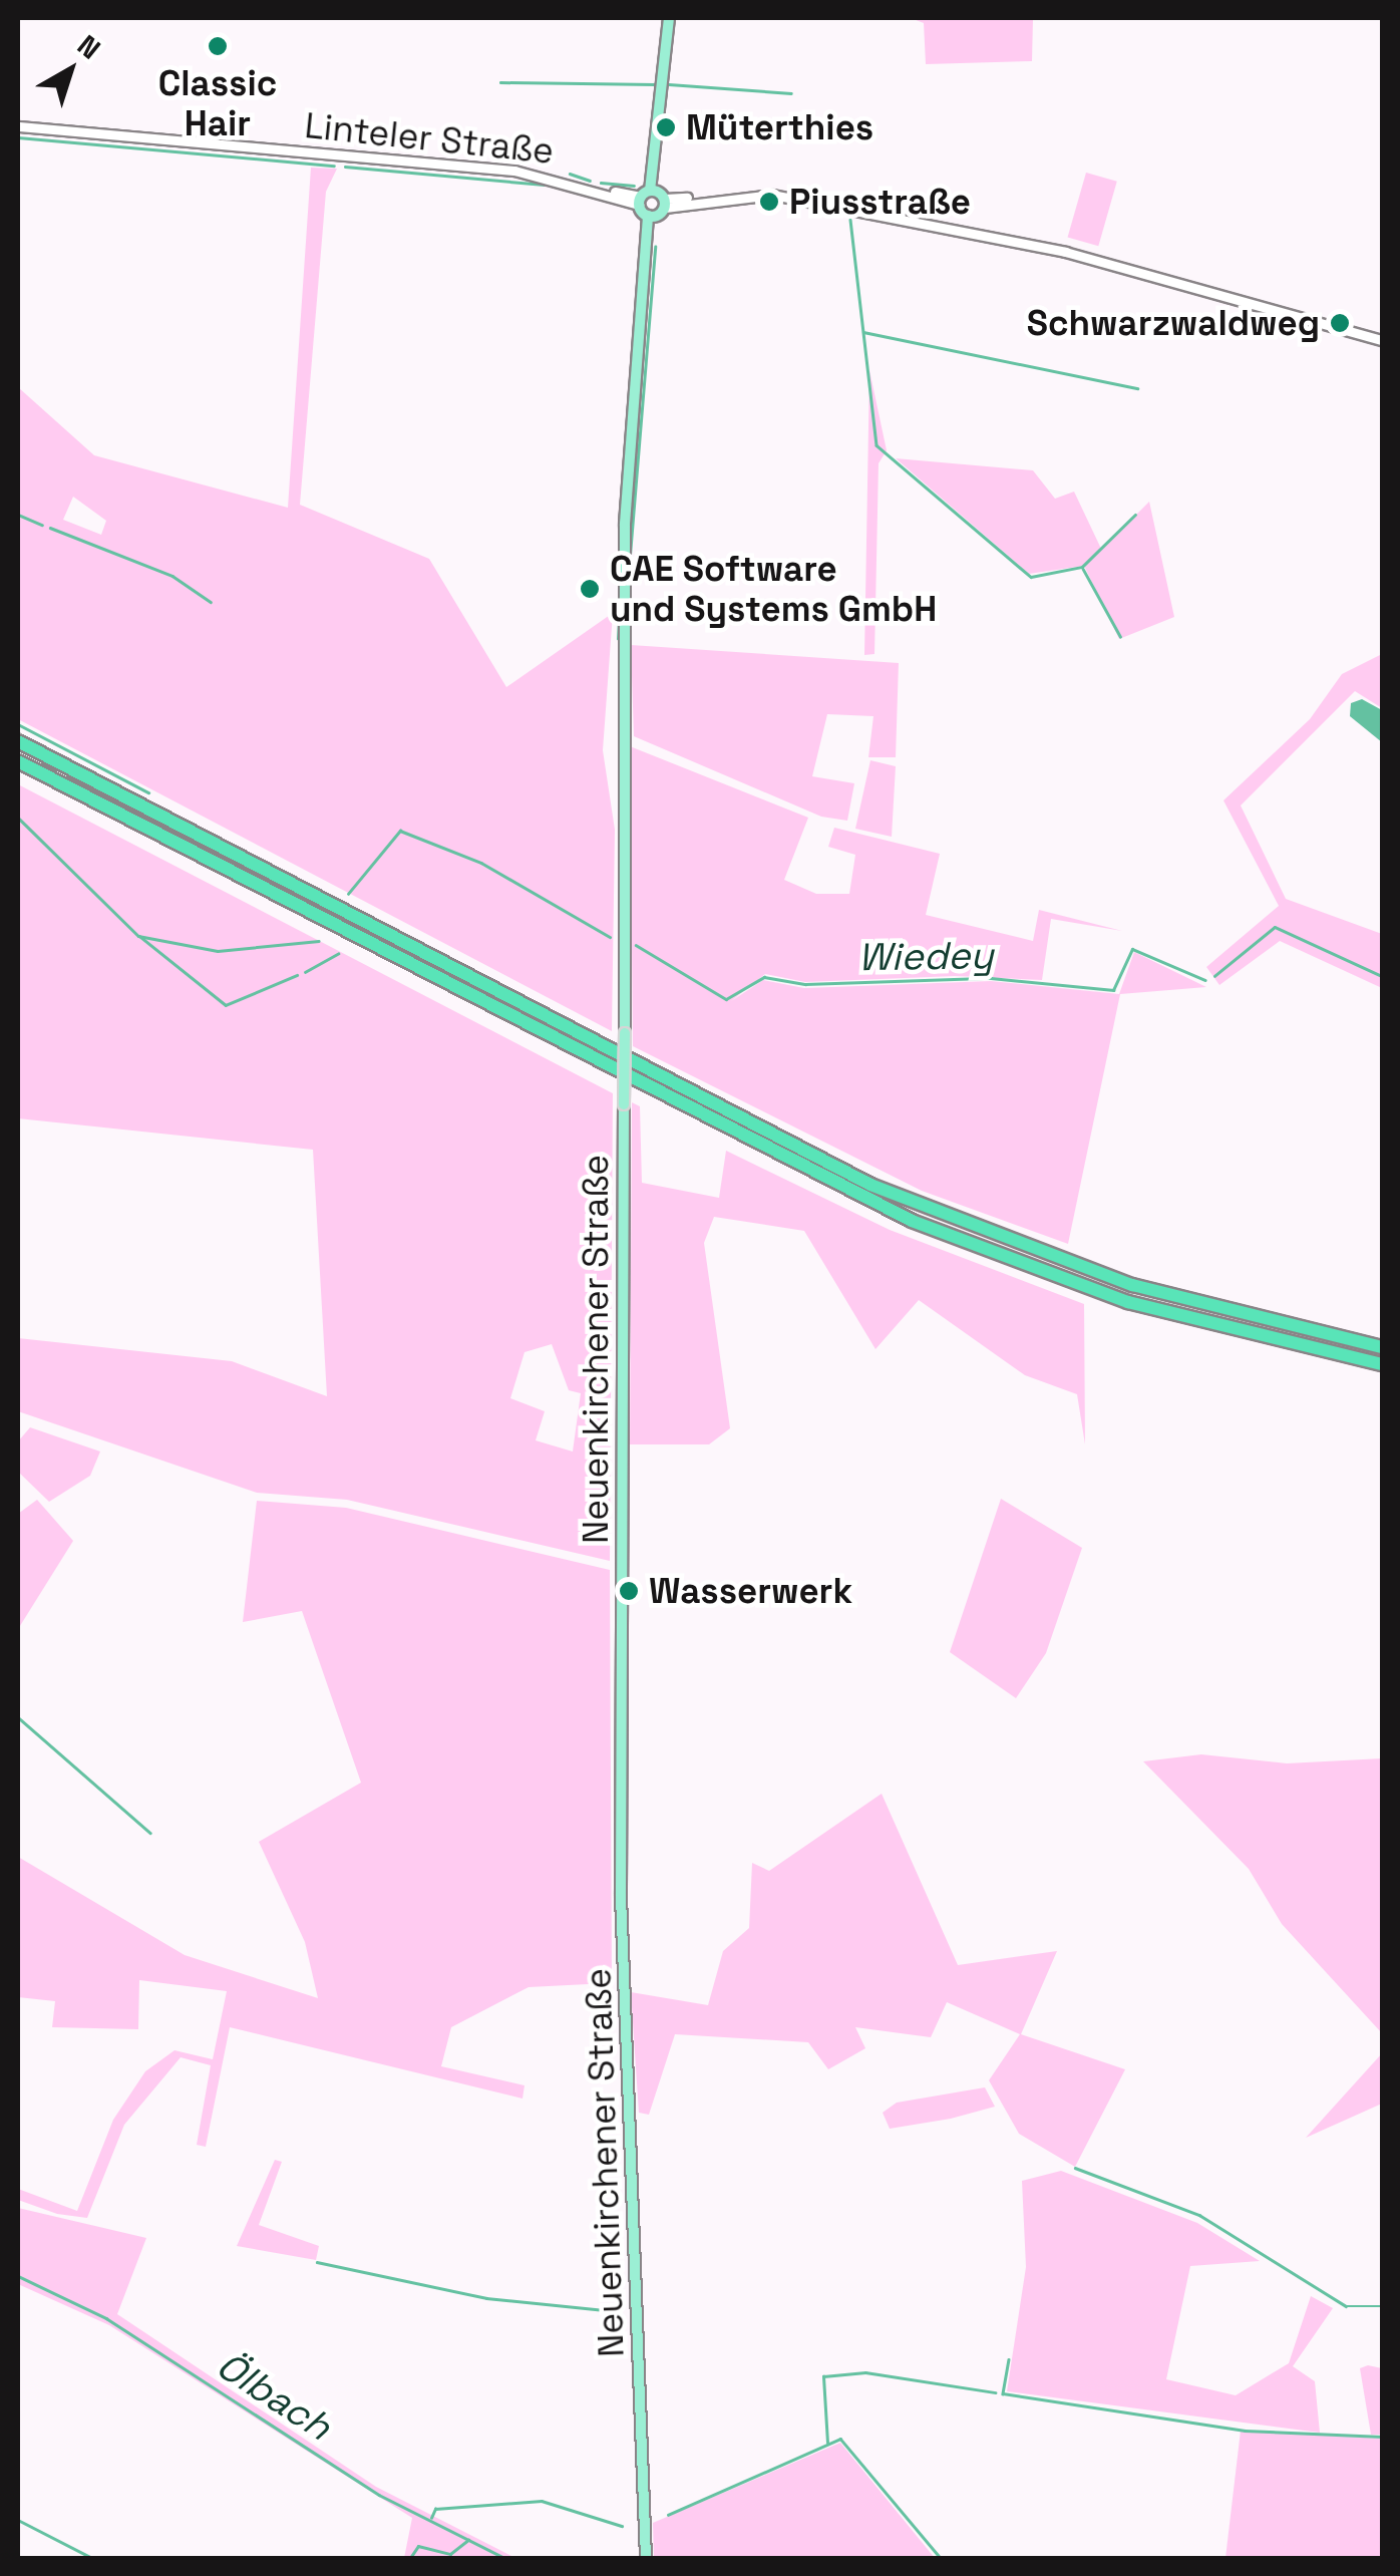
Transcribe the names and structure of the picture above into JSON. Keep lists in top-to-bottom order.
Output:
{
  "streets": {
    "main road": ["Neuenkirchener Straße"],
    "street": ["Linteler Straße"]
  },
  "water": ["Wiedey", "Ölbach"],
  "places": [
    "Classic Hair",
    "Müterthies",
    "Piusstraße",
    "Schwarzwaldweg",
    "CAE Software und Systems GmbH",
    "Wasserwerk"
  ],
  "north": "top right"
}
